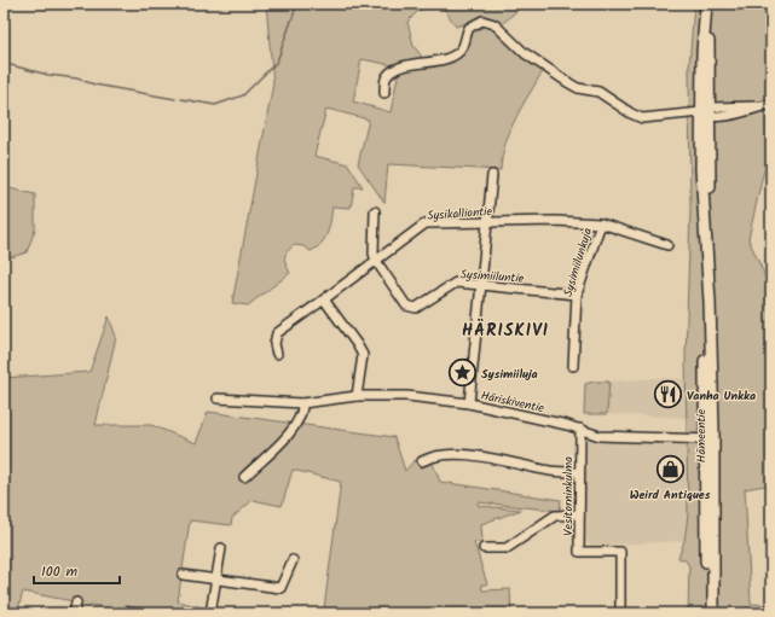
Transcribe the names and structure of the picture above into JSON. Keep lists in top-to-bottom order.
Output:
{
  "streets": {
    "main road": ["Hämeentie"],
    "street": [
      "Sysikalliontie",
      "Sysimiilunkuja",
      "Sysimiiluntie",
      "Häriskiventie",
      "Vesitorninkulma"
    ]
  },
  "crossings": [
    ["Sysikalliontie", "Sysimiilunkuja"],
    ["Sysikalliontie", "Sysimiiluntie"],
    ["Sysimiilunkuja", "Sysimiiluntie"],
    ["Häriskiventie", "Hämeentie"],
    ["Häriskiventie", "Vesitorninkulma"]
  ],
  "districts": ["HÄRISKIVI"],
  "places": {
    "place": ["Sysimiiluja"],
    "restaurant": ["Vanha Unkka"],
    "shop": ["Weird Antiques"]
  },
  "scale_bar": "100 m"
}
